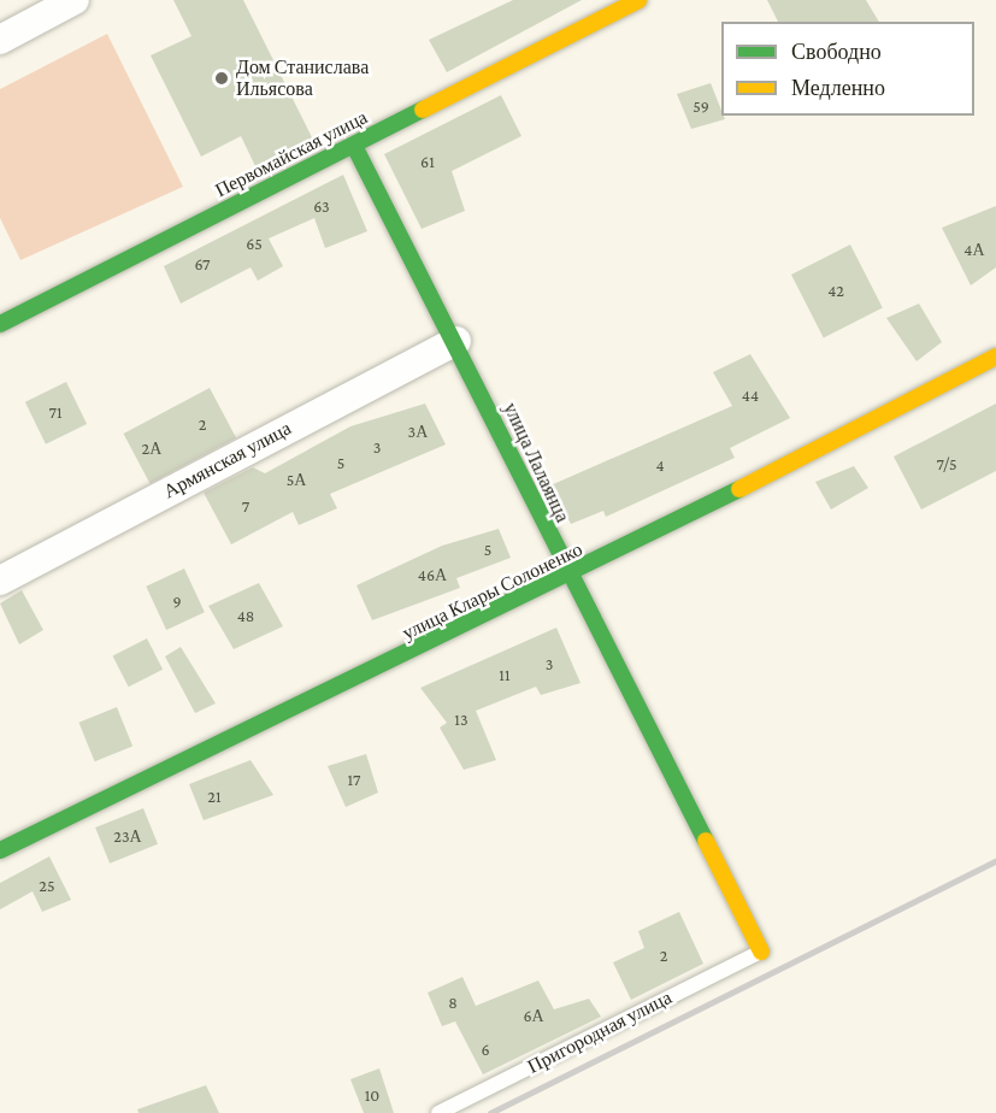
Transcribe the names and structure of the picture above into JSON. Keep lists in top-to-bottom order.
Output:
{
  "streets": {
    "street": [
      "Первомайская улица",
      "Армянская улица",
      "улица Лалаянца",
      "улица Клары Солоненко"
    ],
    "lane": ["Пригородная улица"]
  },
  "crossings": [
    ["Первомайская улица", "улица Лалаянца"],
    ["Армянская улица", "улица Лалаянца"],
    ["улица Лалаянца", "улица Клары Солоненко"],
    ["улица Лалаянца", "Пригородная улица"]
  ],
  "places": ["Дом Станислава Ильясова"],
  "house_numbers": [
    "59",
    "61",
    "63",
    "65",
    "4А",
    "67",
    "42",
    "44",
    "71",
    "2",
    "3А",
    "3",
    "2А",
    "5",
    "7/5",
    "4",
    "5А",
    "7",
    "5",
    "46А",
    "9",
    "48",
    "3",
    "11",
    "13",
    "17",
    "21",
    "23А",
    "25",
    "2",
    "8",
    "6А",
    "6",
    "10"
  ],
  "legend": ["Свободно", "Медленно"]
}
